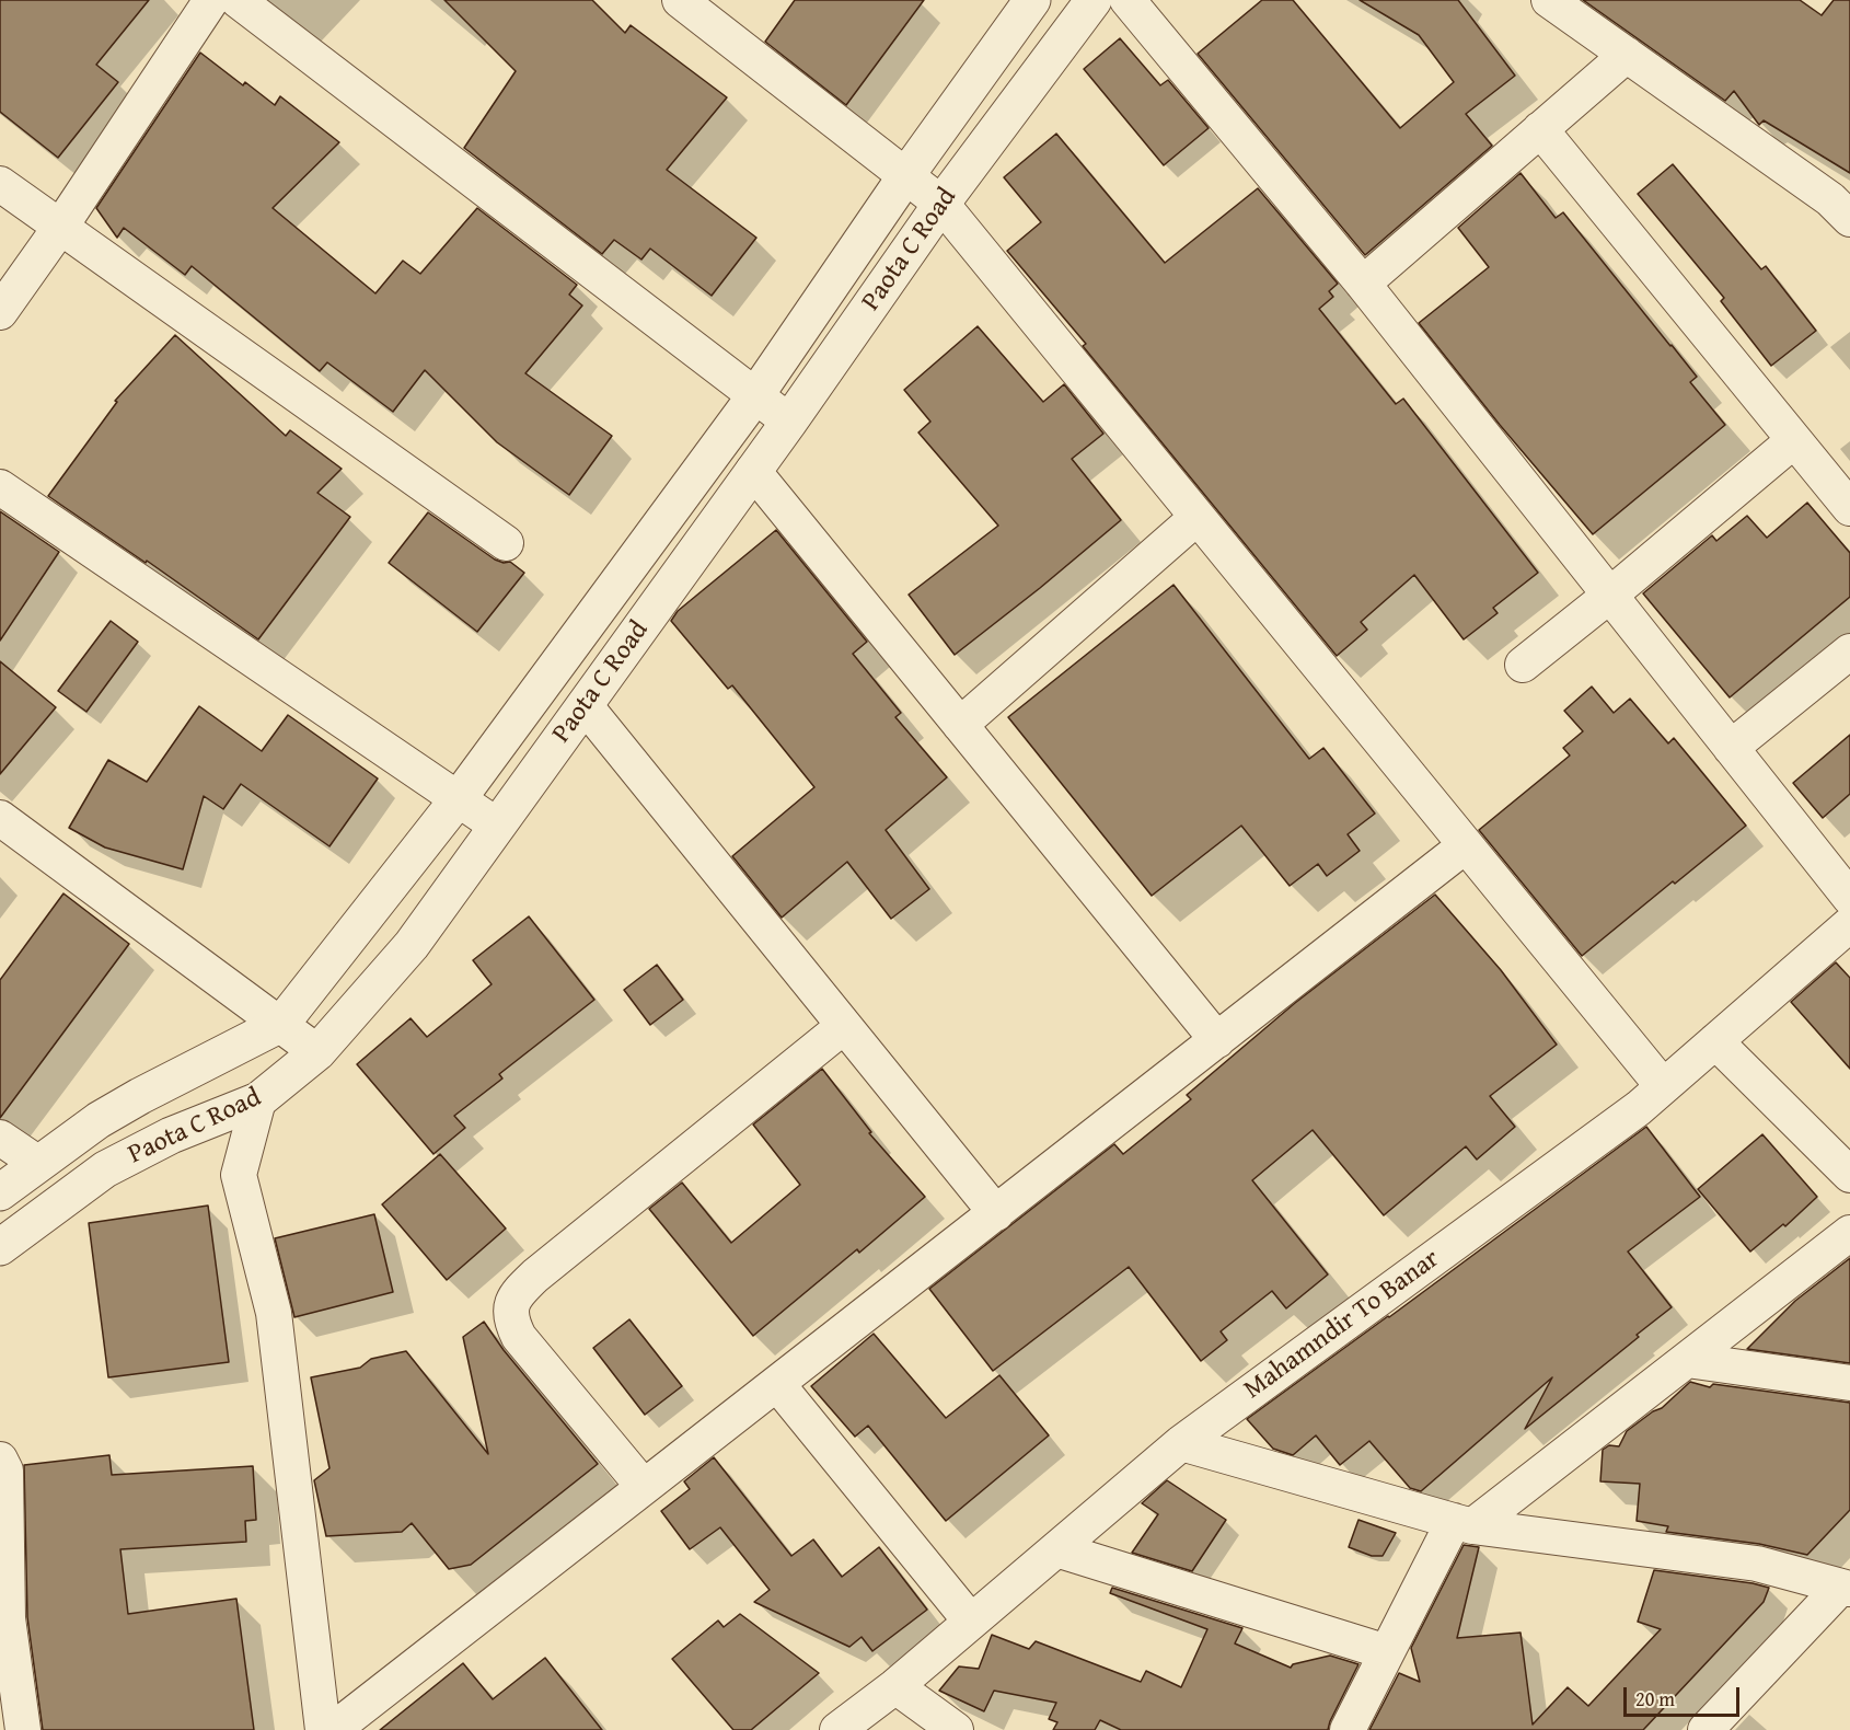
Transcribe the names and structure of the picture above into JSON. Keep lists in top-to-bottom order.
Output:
{
  "streets": {
    "street": ["Paota C Road", "Mahamndir To Banar"]
  },
  "scale_bar": "20 m"
}
